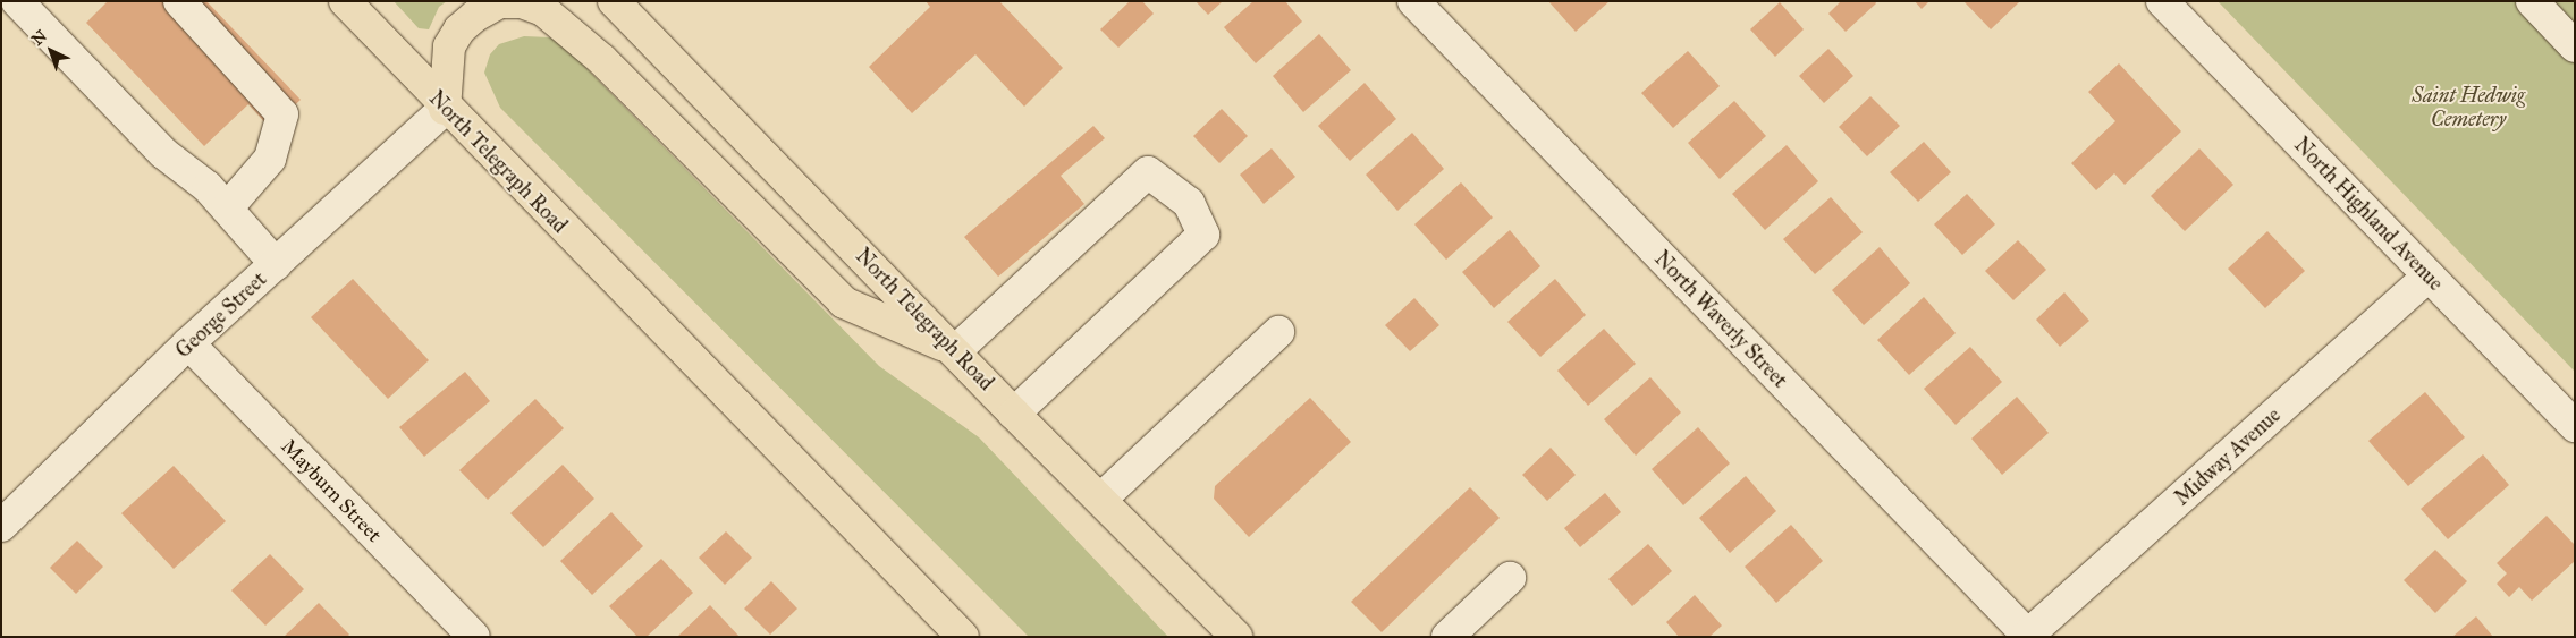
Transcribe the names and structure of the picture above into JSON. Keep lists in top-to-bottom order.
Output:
{
  "streets": {
    "main road": ["North Telegraph Road"],
    "street": [
      "North Highland Avenue",
      "George Street",
      "North Waverly Street",
      "Midway Avenue",
      "Mayburn Street"
    ]
  },
  "crossings": [
    ["North Telegraph Road", "George Street"],
    ["North Highland Avenue", "Midway Avenue"],
    ["George Street", "Mayburn Street"],
    ["North Waverly Street", "Midway Avenue"]
  ],
  "parks": ["Saint Hedwig Cemetery"],
  "north": "top left"
}
